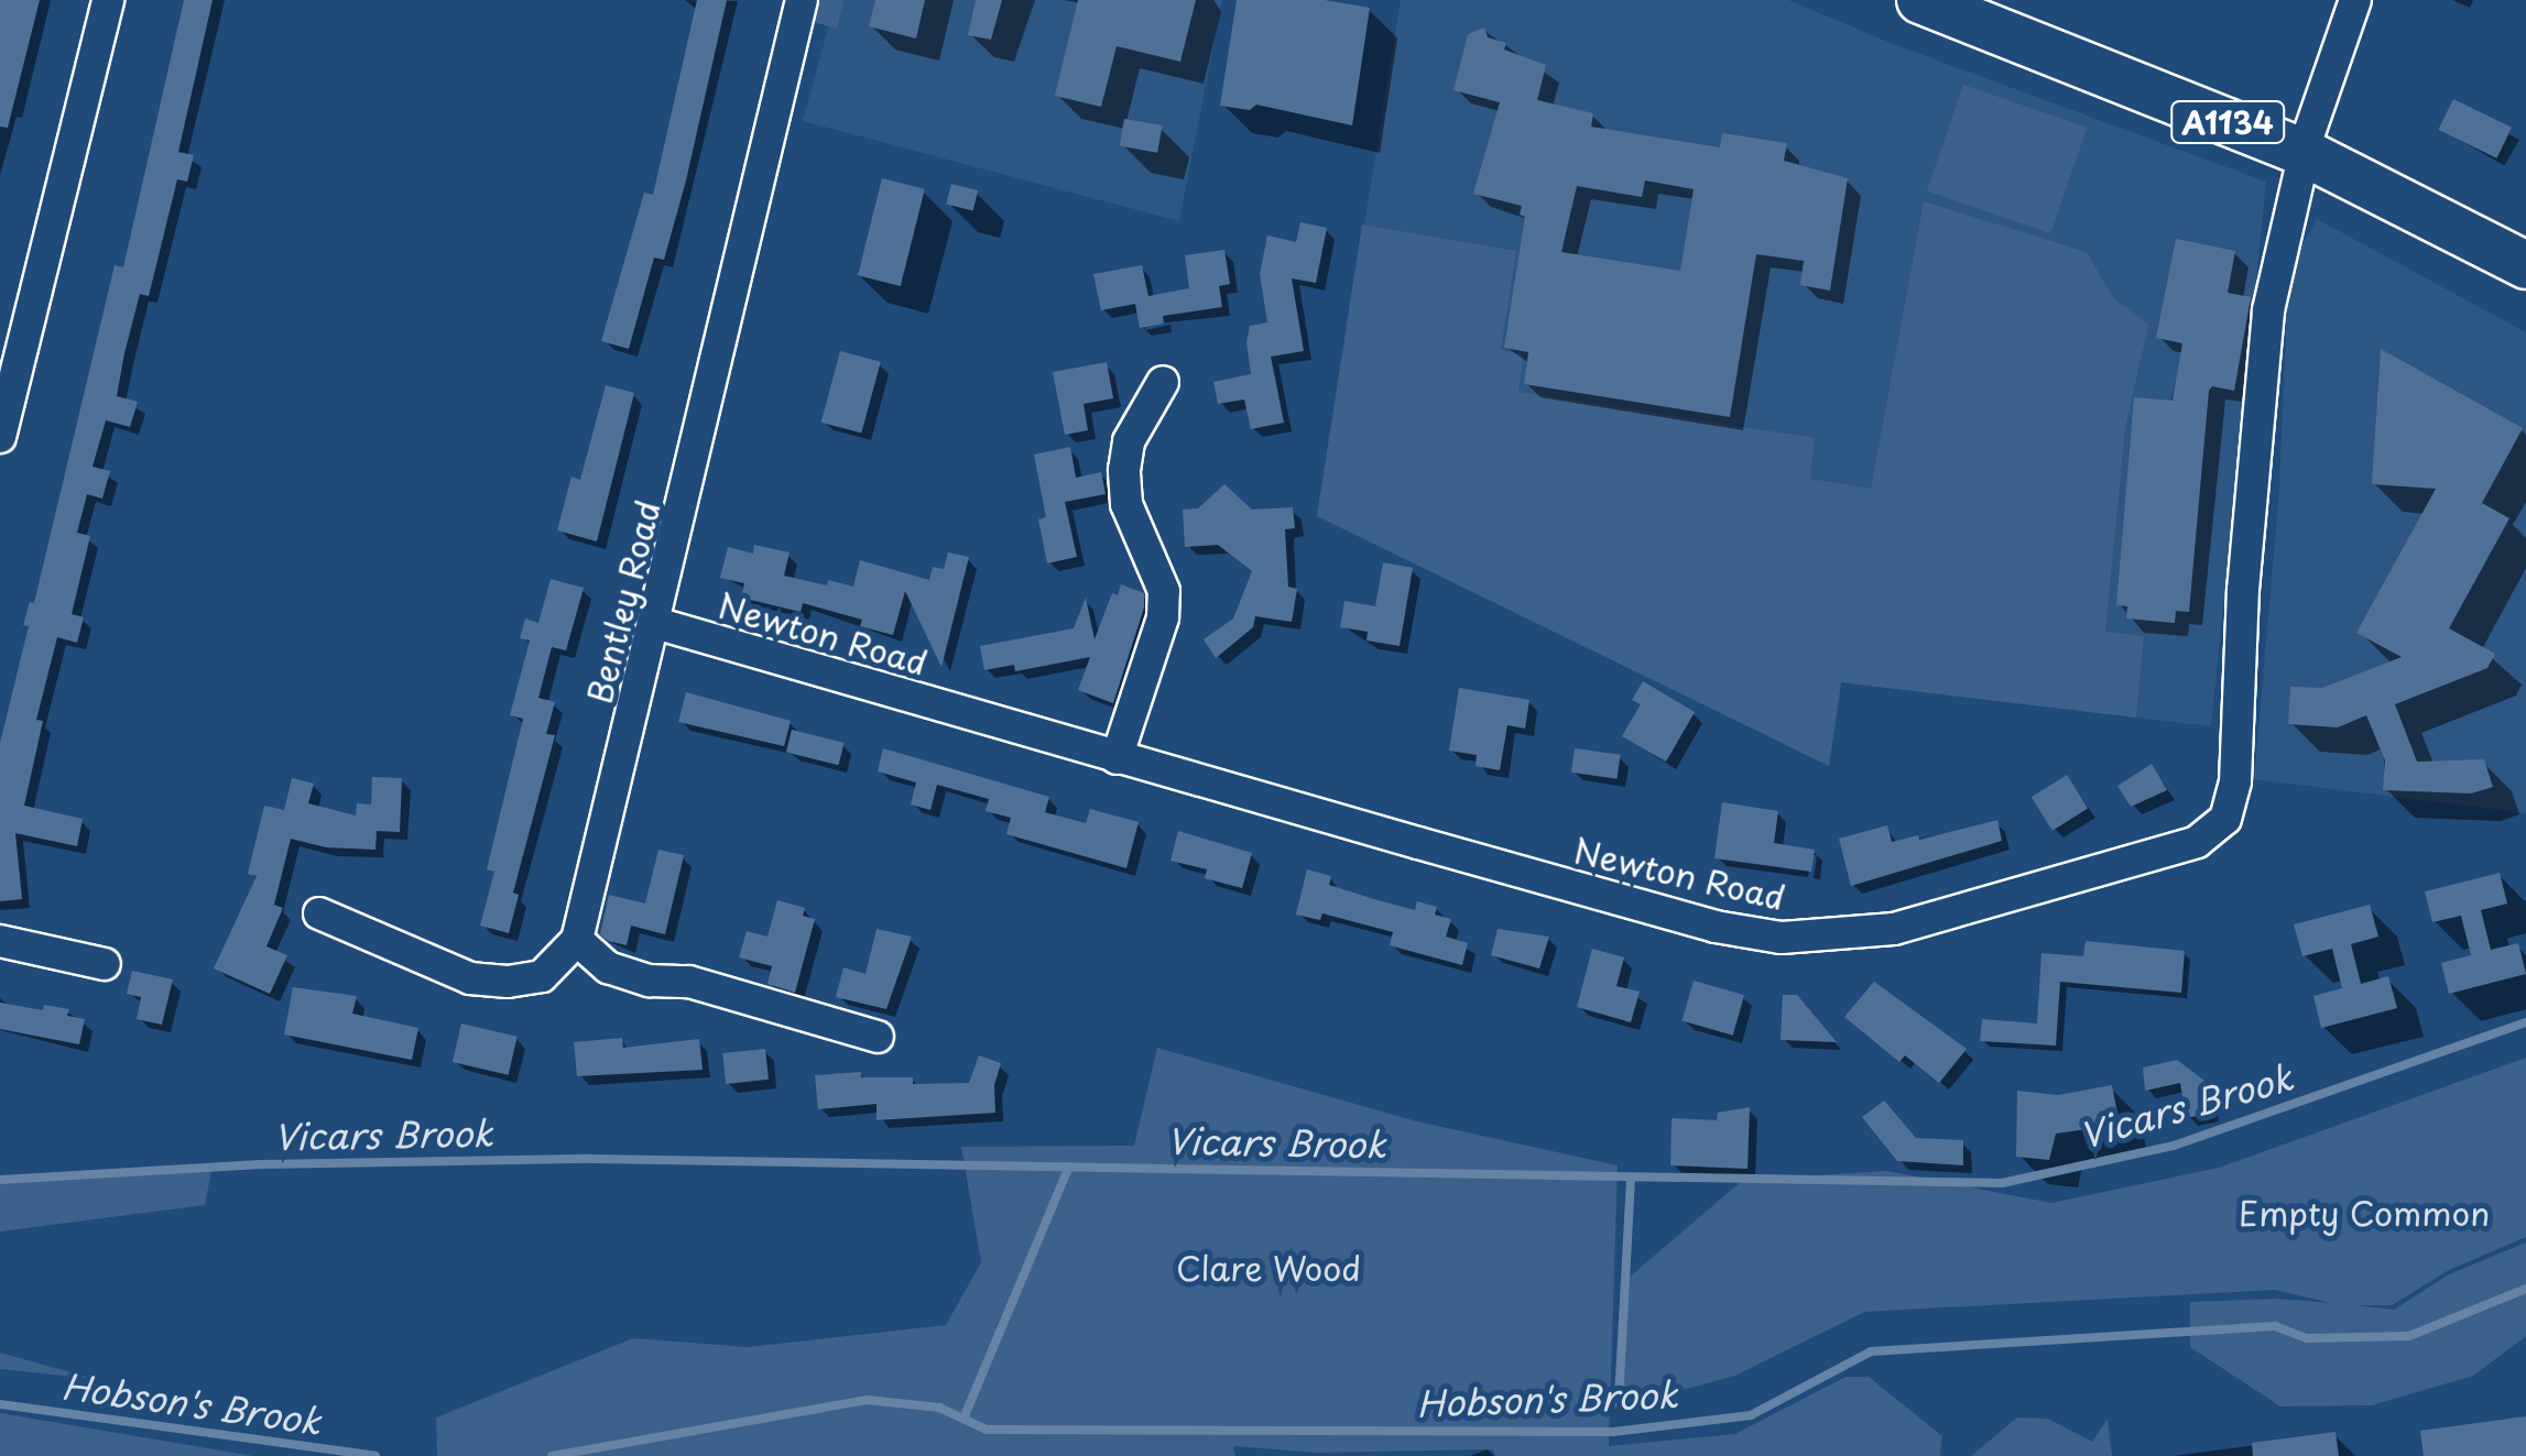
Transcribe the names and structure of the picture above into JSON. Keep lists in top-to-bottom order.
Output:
{
  "streets": {
    "main road": ["A1134"],
    "street": ["Bentley Road", "Newton Road"]
  },
  "crossings": [
    ["A1134", "Newton Road"],
    ["Bentley Road", "Newton Road"]
  ],
  "water": ["Vicars Brook", "Hobson's Brook"],
  "parks": ["Empty Common", "Clare Wood"]
}
